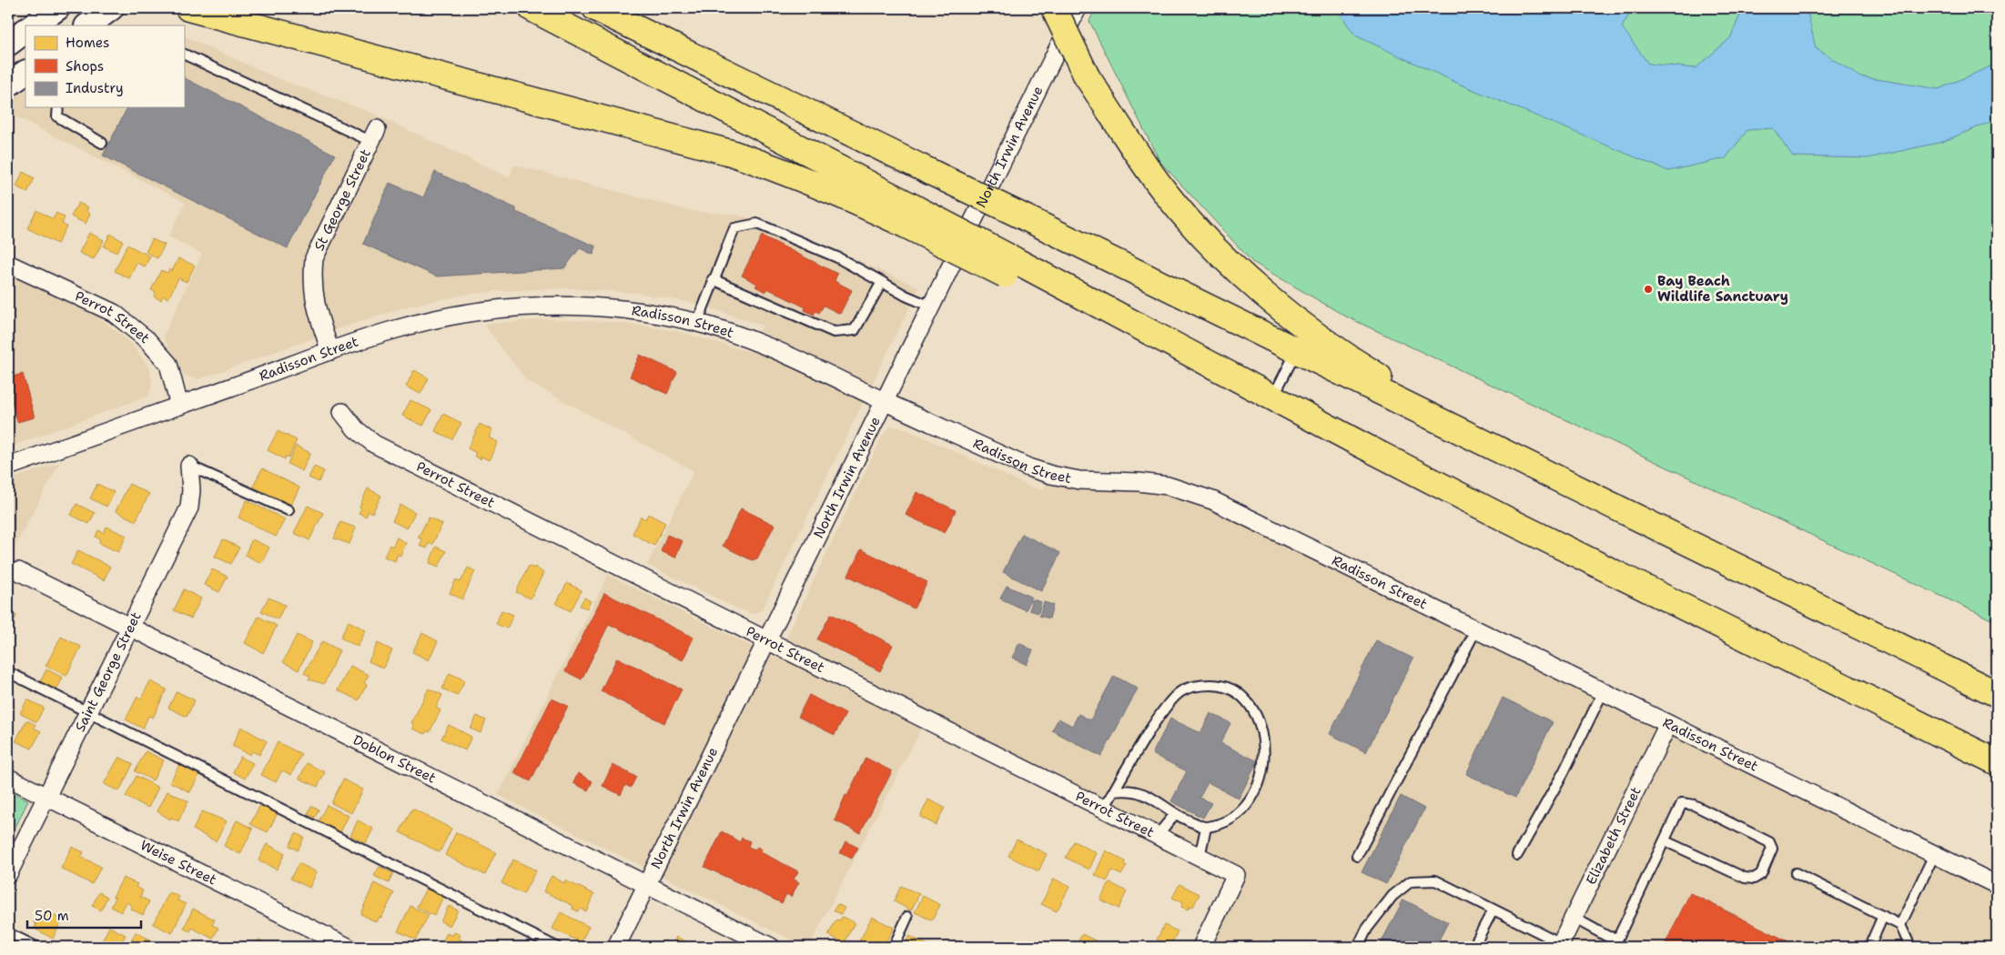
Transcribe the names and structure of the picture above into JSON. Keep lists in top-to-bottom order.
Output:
{
  "streets": {
    "street": [
      "North Irwin Avenue",
      "St George Street",
      "Perrot Street",
      "Radisson Street",
      "Saint George Street",
      "Doblon Street",
      "Elizabeth Street",
      "Weise Street"
    ]
  },
  "crossings": [
    ["North Irwin Avenue", "Perrot Street"],
    ["North Irwin Avenue", "Radisson Street"],
    ["North Irwin Avenue", "Doblon Street"],
    ["St George Street", "Radisson Street"],
    ["Perrot Street", "Radisson Street"],
    ["Radisson Street", "Elizabeth Street"],
    ["Saint George Street", "Doblon Street"],
    ["Saint George Street", "Weise Street"]
  ],
  "places": ["Bay Beach Wildlife Sanctuary"],
  "legend": ["Homes", "Shops", "Industry"],
  "scale_bar": "50 m"
}
